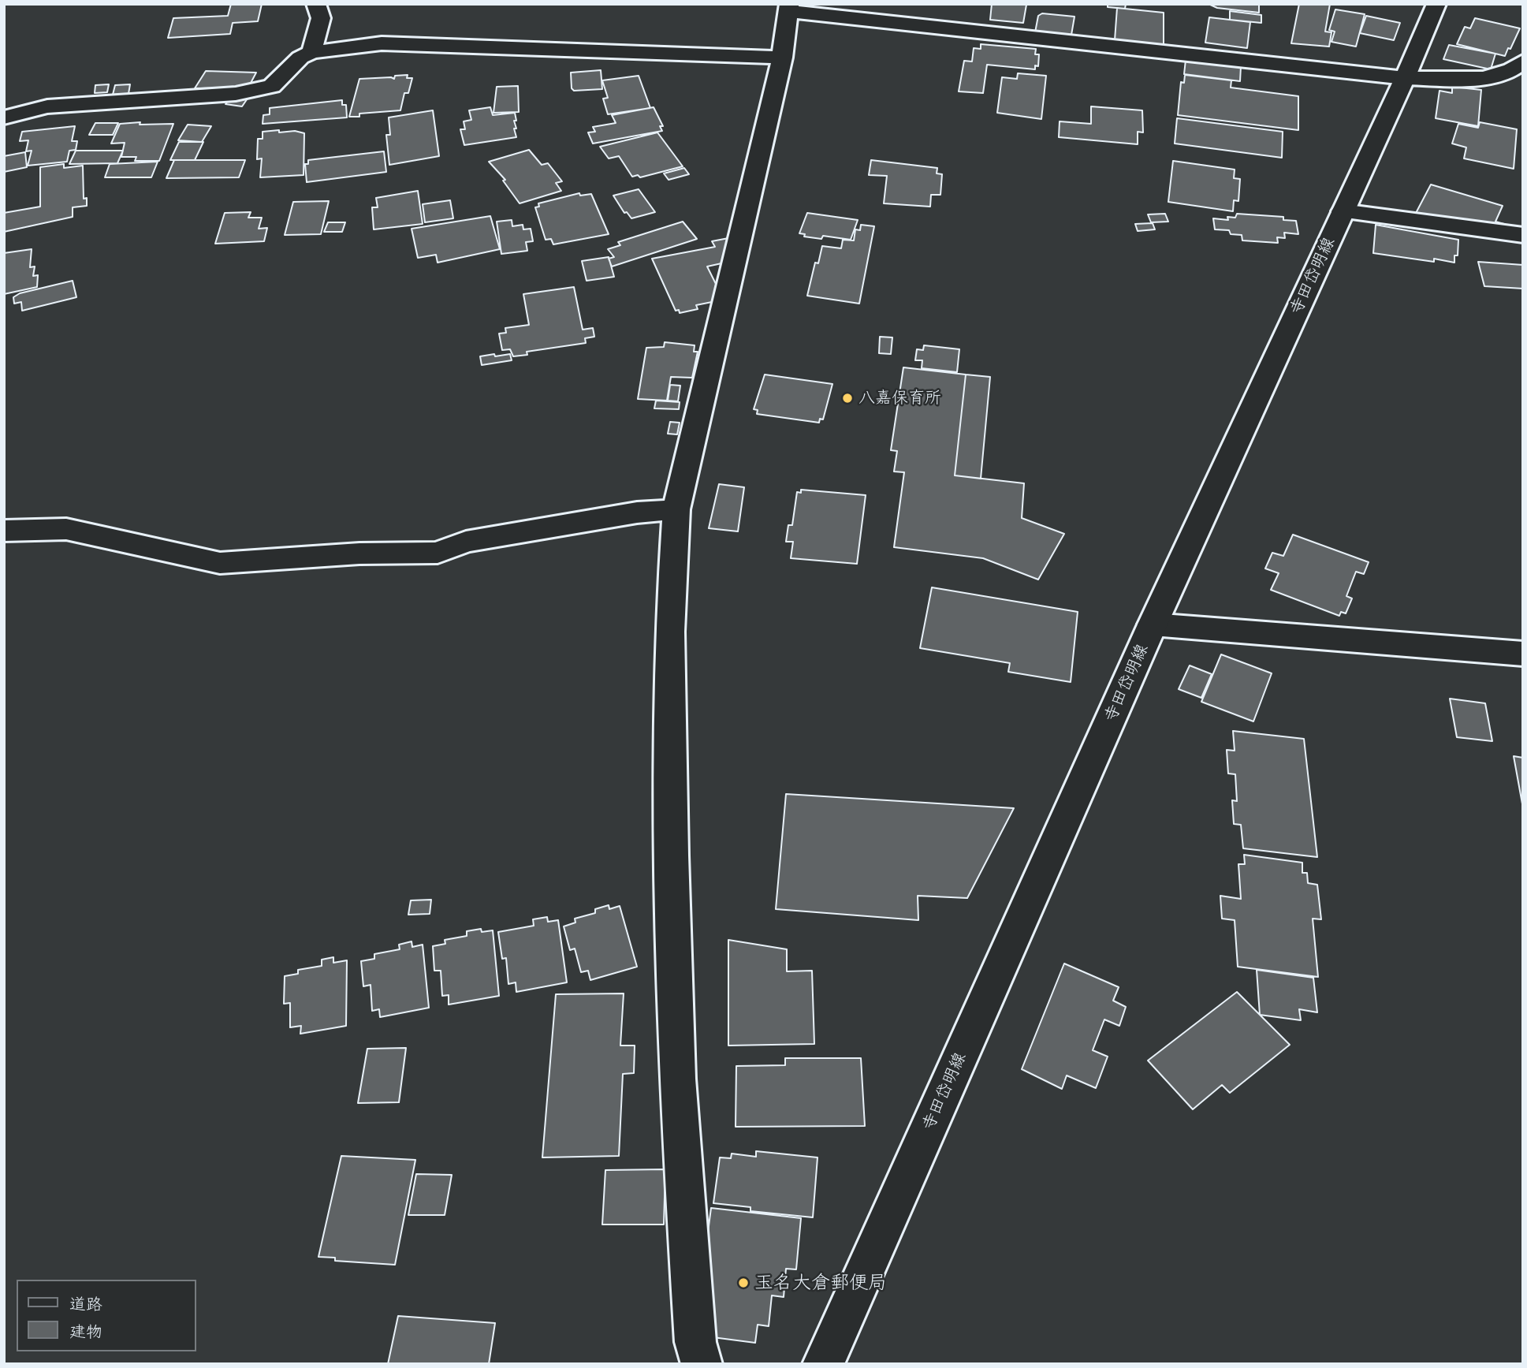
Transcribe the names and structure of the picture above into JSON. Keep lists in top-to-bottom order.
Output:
{
  "streets": {
    "street": ["寺田岱明線"]
  },
  "places": ["八嘉保育所", "玉名大倉郵便局"],
  "legend": ["道路", "建物"]
}
